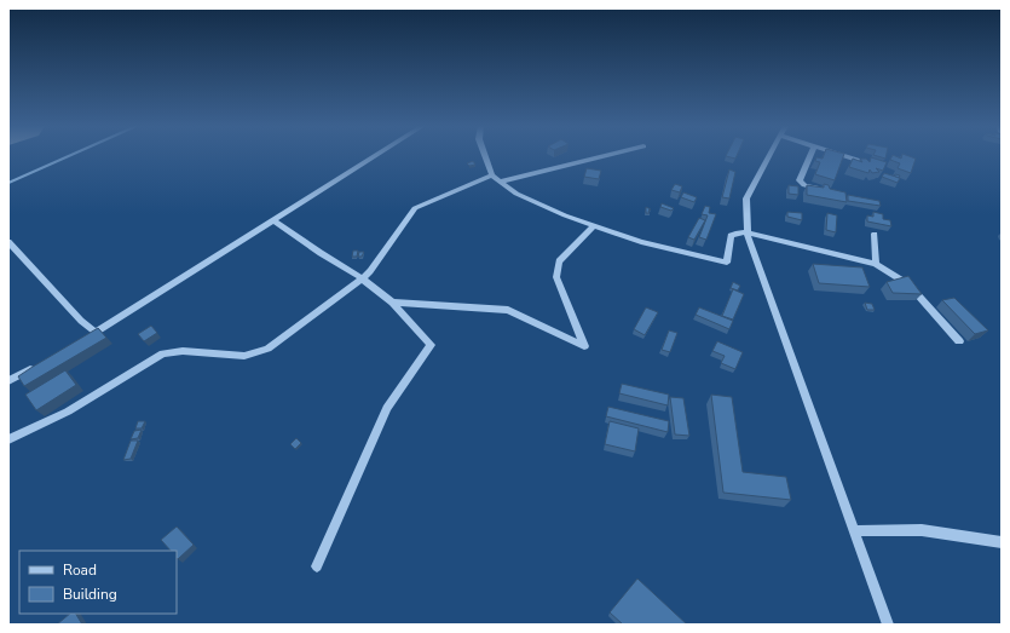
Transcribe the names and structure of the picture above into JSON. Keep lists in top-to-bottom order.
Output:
{
  "legend": ["Road", "Building"]
}
